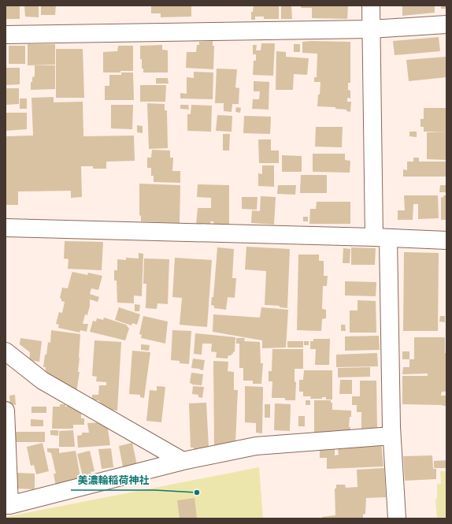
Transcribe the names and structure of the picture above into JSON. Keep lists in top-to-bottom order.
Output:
{
  "places": ["美濃輪稲荷神社"]
}
